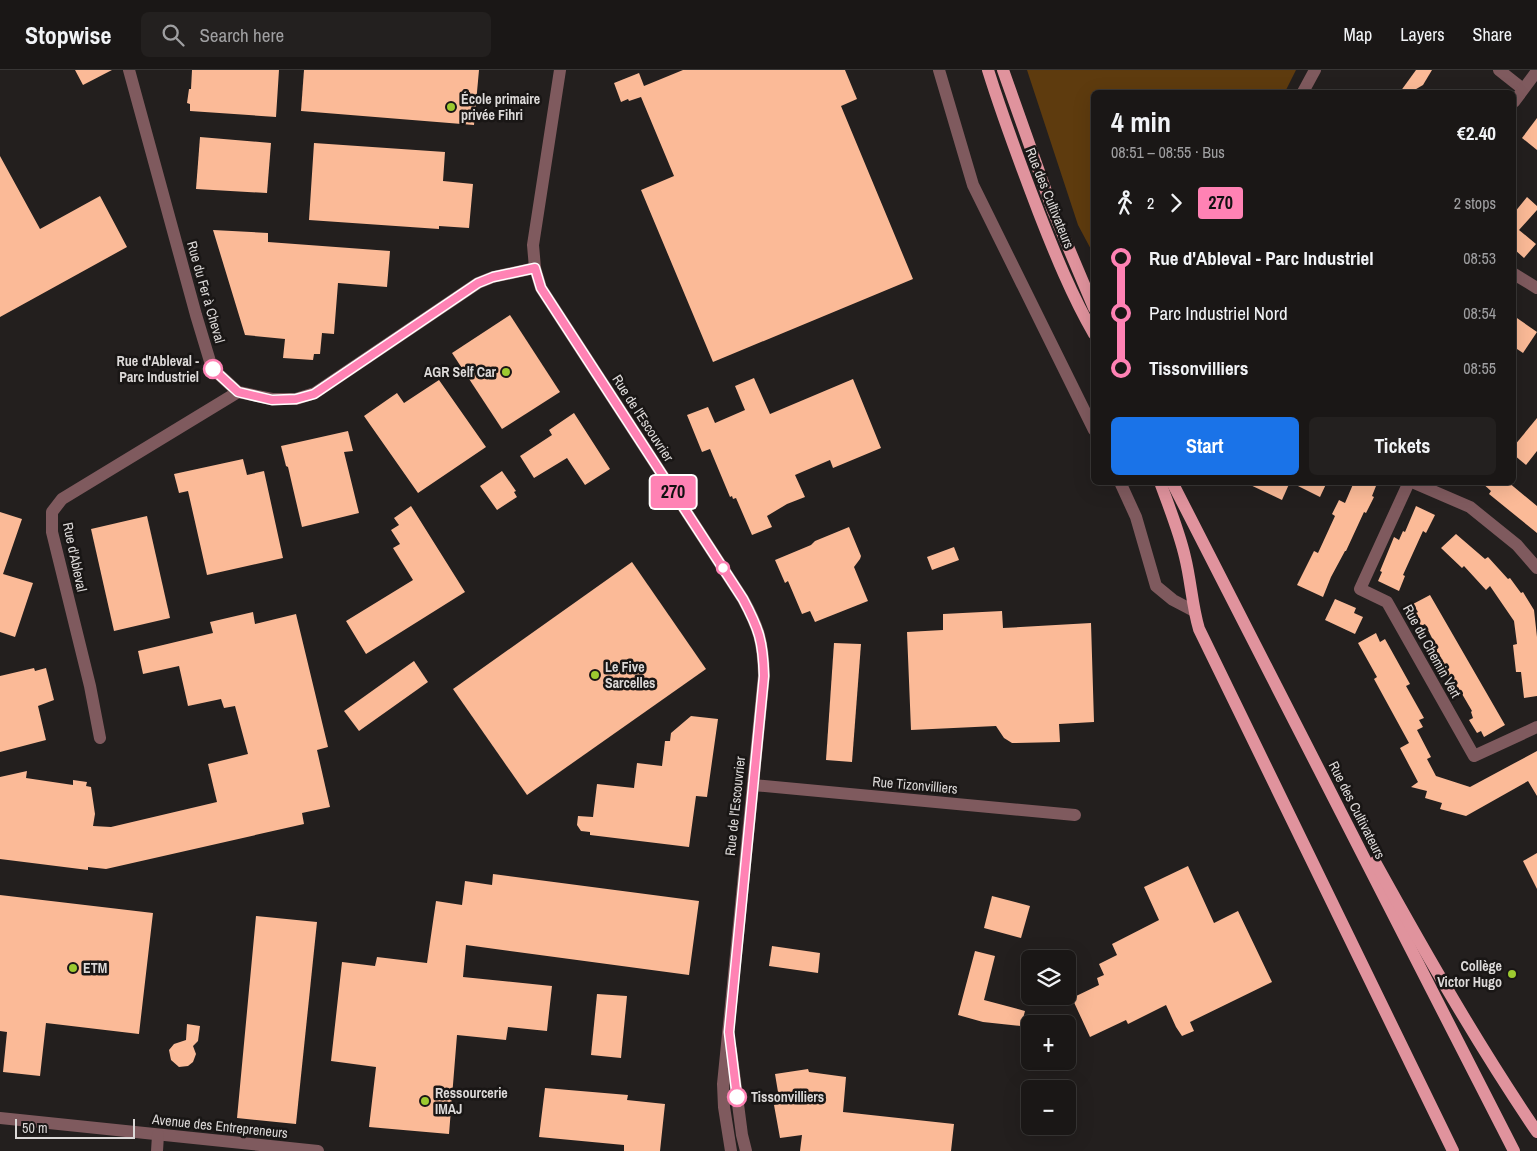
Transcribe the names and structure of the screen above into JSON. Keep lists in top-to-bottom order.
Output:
{
  "streets": {
    "main road": ["Rue des Cultivateurs"],
    "street": [
      "Rue du Fer à Cheval",
      "Rue de l'Escouvrier",
      "Rue d'Ableval",
      "Rue du Chemin Vert",
      "Rue Tizonvilliers",
      "Avenue des Entrepreneurs"
    ]
  },
  "crossings": [
    ["Rue du Fer à Cheval", "Rue de l'Escouvrier"],
    ["Rue du Fer à Cheval", "Rue d'Ableval"],
    ["Rue de l'Escouvrier", "Rue Tizonvilliers"]
  ],
  "places": [
    "École primaire privée Fihri",
    "Rue d'Ableval - Parc Industriel",
    "AGR Self Car",
    "Le Five Sarcelles",
    "ETM",
    "Collège Victor Hugo",
    "Tissonvilliers",
    "Ressourcerie IMAJ"
  ],
  "lines": ["bus line 270"],
  "scale_bar": "50 m",
  "page": {
    "header": "Stopwise",
    "search": "Search here",
    "nav": ["Map", "Layers", "Share"],
    "on_map": "270",
    "heading": ["4 min", "08:51 – 08:55 · Bus", "€2.40"],
    "legs": ["2", "270", "2 stops"],
    "list": [
      {
        "name": "Rue d'Ableval - Parc Industriel",
        "value": "08:53"
      },
      {
        "name": "Parc Industriel Nord",
        "value": "08:54"
      },
      {
        "name": "Tissonvilliers",
        "value": "08:55"
      }
    ],
    "buttons": ["Start", "Tickets"],
    "map_buttons": ["+", "−"],
    "scale": "50 m"
  }
}
